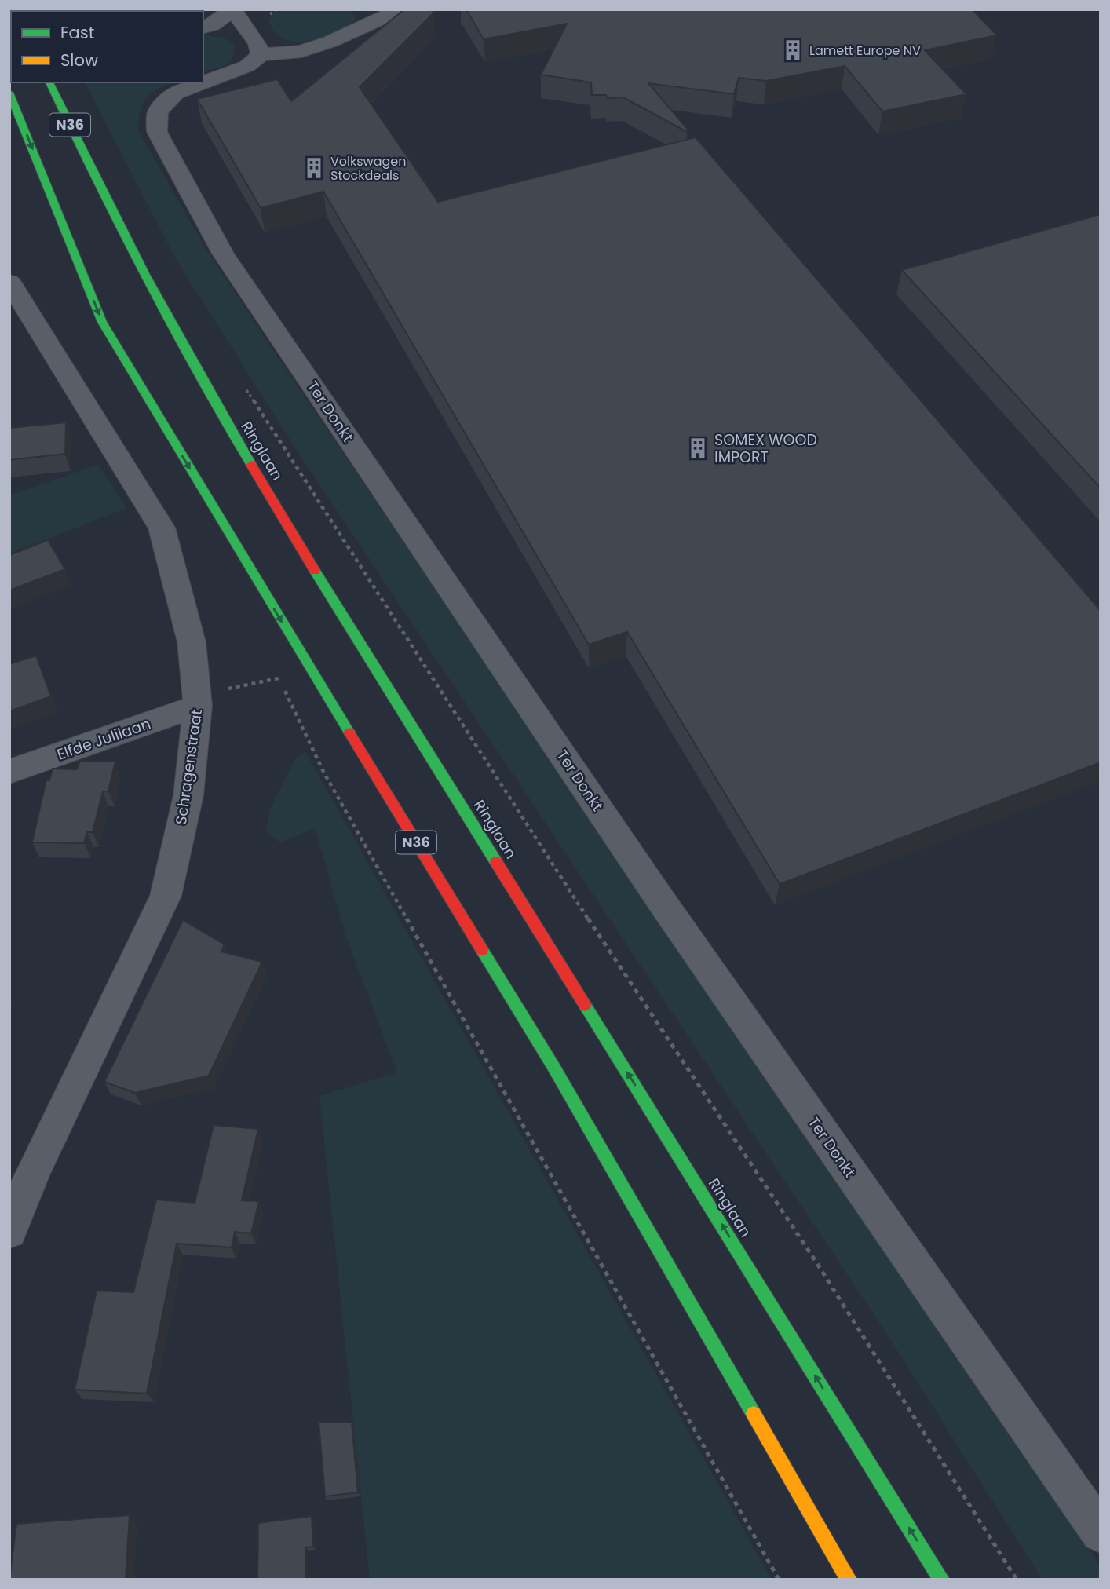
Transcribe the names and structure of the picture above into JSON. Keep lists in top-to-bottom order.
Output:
{
  "streets": {
    "main road": ["N36", "Ringlaan"],
    "street": ["Ter Donkt", "Elfde Julilaan", "Schragenstraat"]
  },
  "crossings": [
    ["Elfde Julilaan", "Schragenstraat"]
  ],
  "places": {
    "building": ["Lamett Europe NV", "Volkswagen Stockdeals", "SOMEX WOOD IMPORT"]
  },
  "legend": ["Fast", "Slow"]
}
